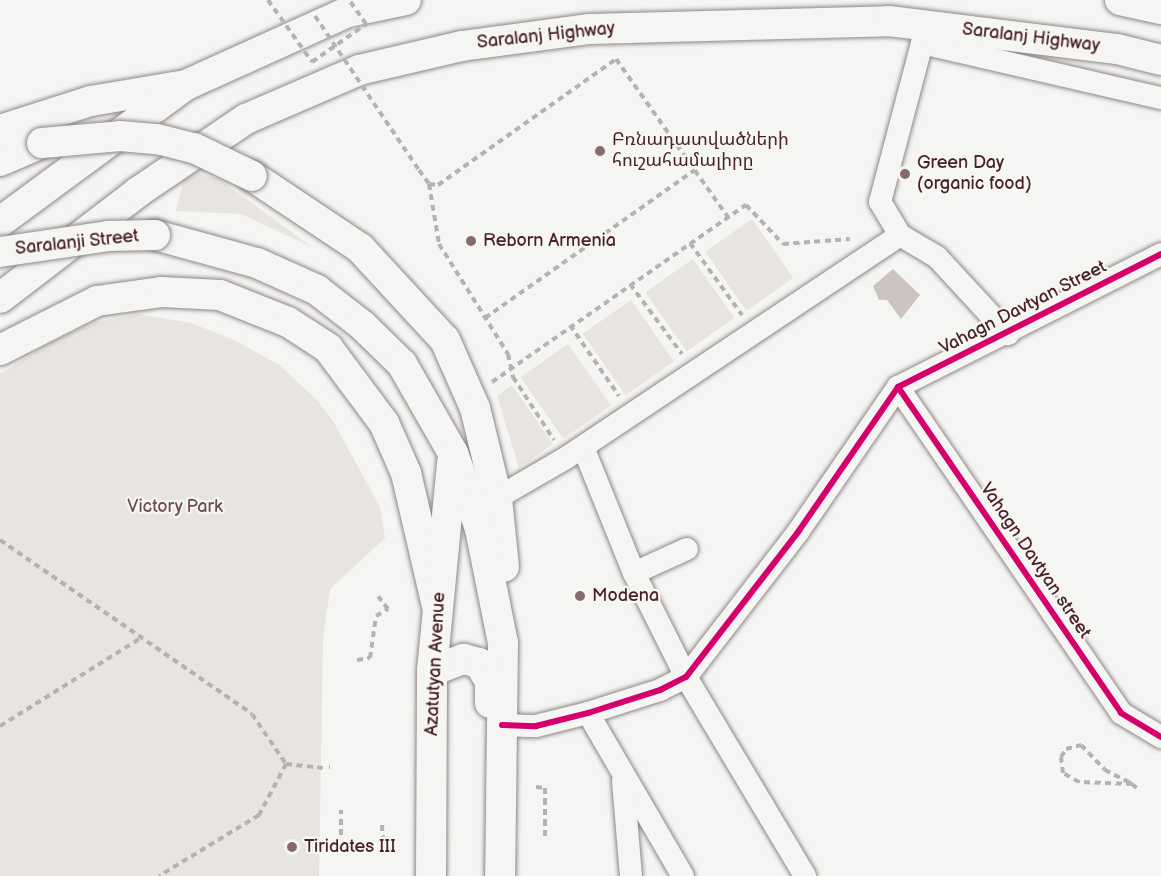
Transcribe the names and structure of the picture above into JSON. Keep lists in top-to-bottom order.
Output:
{
  "streets": {
    "main road": ["Saralanj Highway", "Saralanji Street", "Azatutyan Avenue"],
    "street": ["Vahagn Davtyan Street", "Vahagn Davtyan street"]
  },
  "crossings": [
    ["Saralanji Street", "Azatutyan Avenue"],
    ["Vahagn Davtyan Street", "Vahagn Davtyan street"]
  ],
  "parks": ["Victory Park"],
  "places": [
    "Բռնադատվածների հուշահամալիրը",
    "Green Day (organic food)",
    "Reborn Armenia",
    "Modena",
    "Tiridates III"
  ]
}
